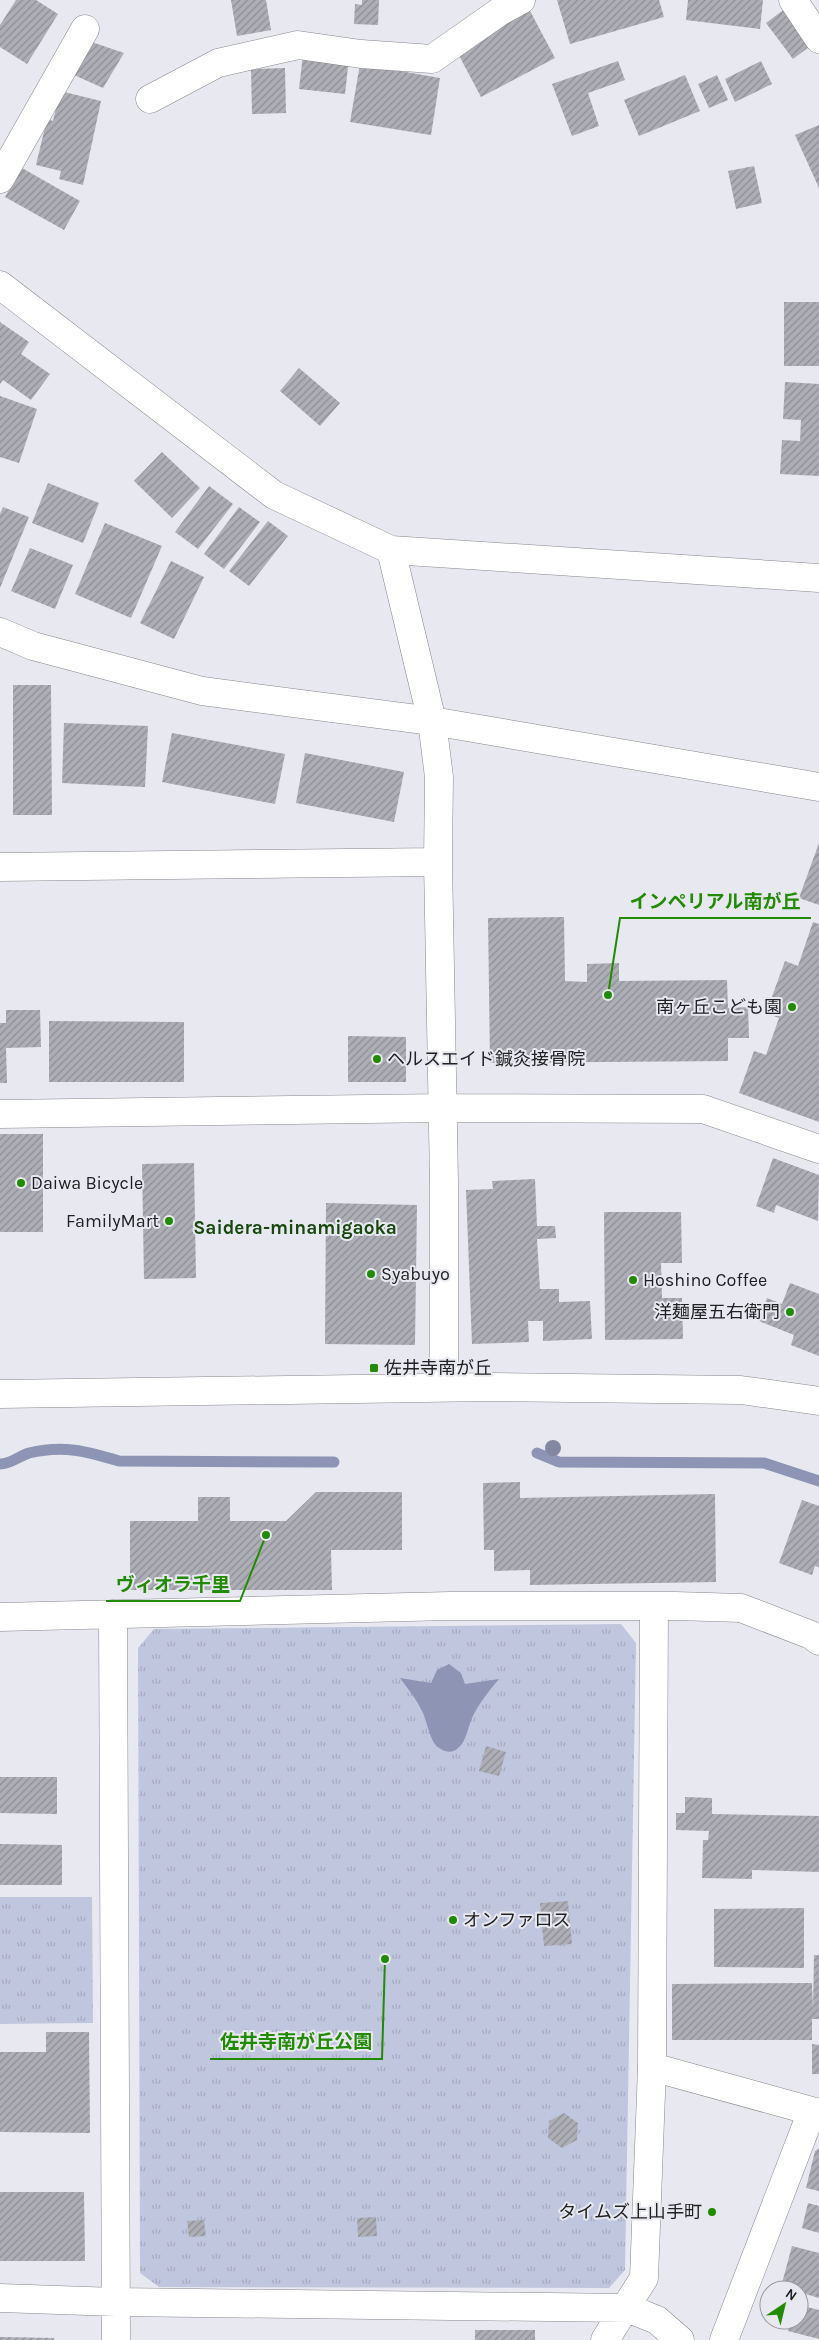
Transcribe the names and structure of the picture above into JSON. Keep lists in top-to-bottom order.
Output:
{
  "districts": ["Saidera-minamigaoka"],
  "places": {
    "other": [
      "インペリアル南が丘",
      "南ヶ丘こども園",
      "ヘルスエイド鍼灸接骨院",
      "Daiwa Bicycle",
      "FamilyMart",
      "Syabuyo",
      "Hoshino Coffee",
      "洋麺屋五右衛門",
      "ヴィオラ千里",
      "オンファロス",
      "佐井寺南が丘公園",
      "タイムズ上山手町"
    ],
    "transit": ["佐井寺南が丘"]
  },
  "north": "top right"
}
